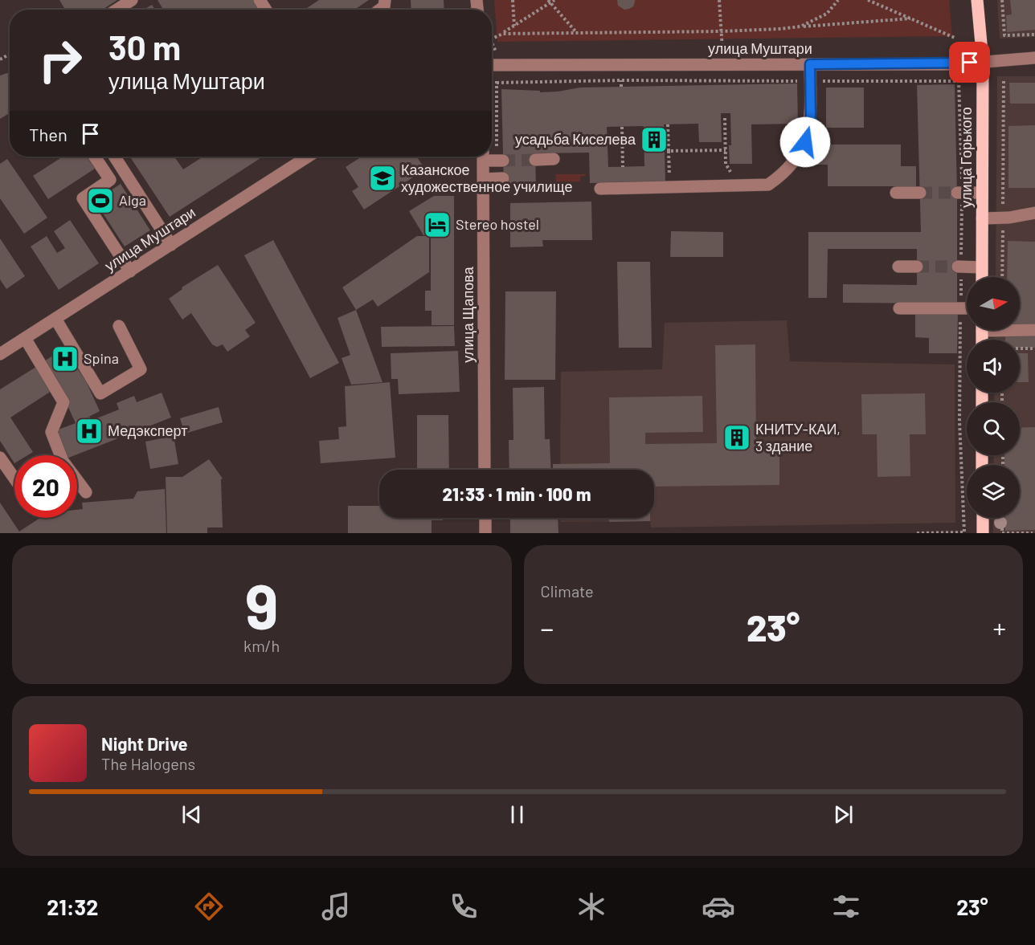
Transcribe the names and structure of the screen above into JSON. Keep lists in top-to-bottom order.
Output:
{
  "streets": {
    "main road": ["улица Горького"],
    "street": ["улица Муштари", "улица Щапова"]
  },
  "crossings": [
    ["улица Муштари", "улица Горького"]
  ],
  "places": {
    "building": ["усадьба Киселева", "КНИТУ-КАИ, 3 здание"],
    "school or university": ["Казанское художественное училище"],
    "sports": ["Alga"],
    "hotel": ["Stereo hostel"],
    "hospital": ["Spina", "Медэксперт"]
  },
  "north": "right",
  "page": {
    "turn": ["30 m", "улица Муштари"],
    "then": "Then",
    "limit": "20",
    "trip": "21:33 · 1 min · 100 m",
    "tile": [
      ["9", "km/h"],
      "Climate"
    ],
    "heat": ["−", "23°", "+"],
    "song": ["Night Drive", "The Halogens"],
    "tabs": ["21:32", "23°"]
  }
}
